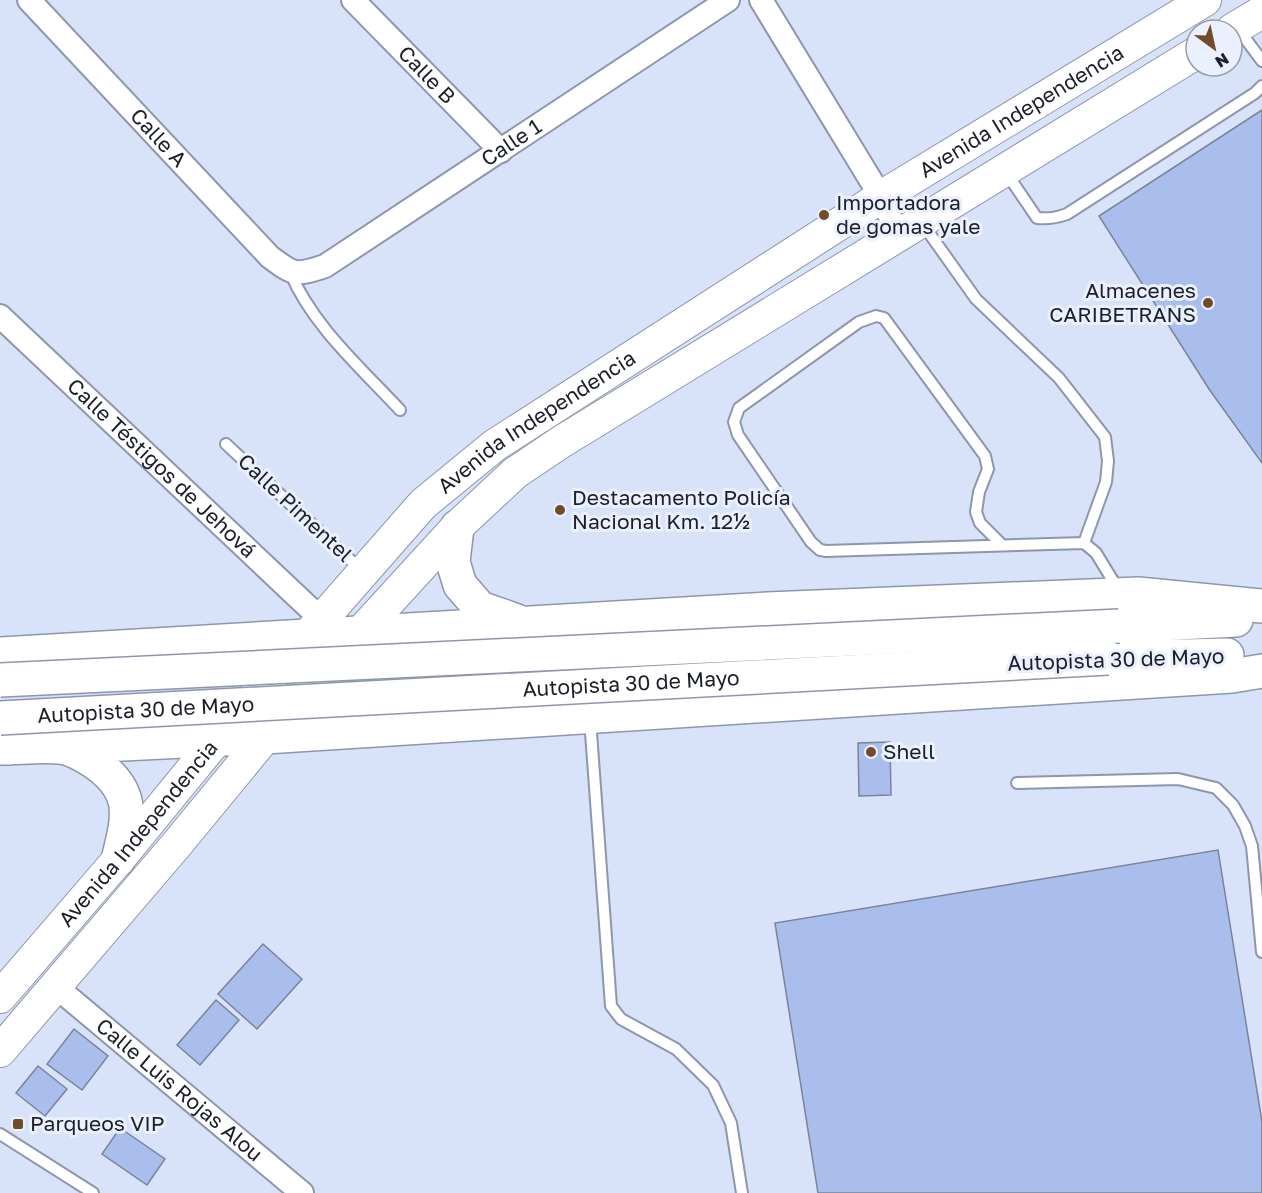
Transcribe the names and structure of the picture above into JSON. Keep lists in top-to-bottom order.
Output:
{
  "streets": {
    "highway": ["Autopista 30 de Mayo"],
    "street": [
      "Calle B",
      "Avenida Independencia",
      "Calle A",
      "Calle 1",
      "Calle Téstigos de Jehová",
      "Calle Luis Rojas Alou"
    ],
    "lane": ["Calle Pimentel"]
  },
  "crossings": [
    ["Calle B", "Calle 1"],
    ["Avenida Independencia", "Calle Téstigos de Jehová"],
    ["Avenida Independencia", "Calle Pimentel"],
    ["Avenida Independencia", "Calle Luis Rojas Alou"],
    ["Calle A", "Calle 1"]
  ],
  "places": {
    "other": [
      "Importadora de gomas yale",
      "Almacenes CARIBETRANS",
      "Destacamento Policía Nacional Km. 12½",
      "Shell"
    ],
    "transit": ["Parqueos VIP"]
  },
  "north": "bottom right"
}
